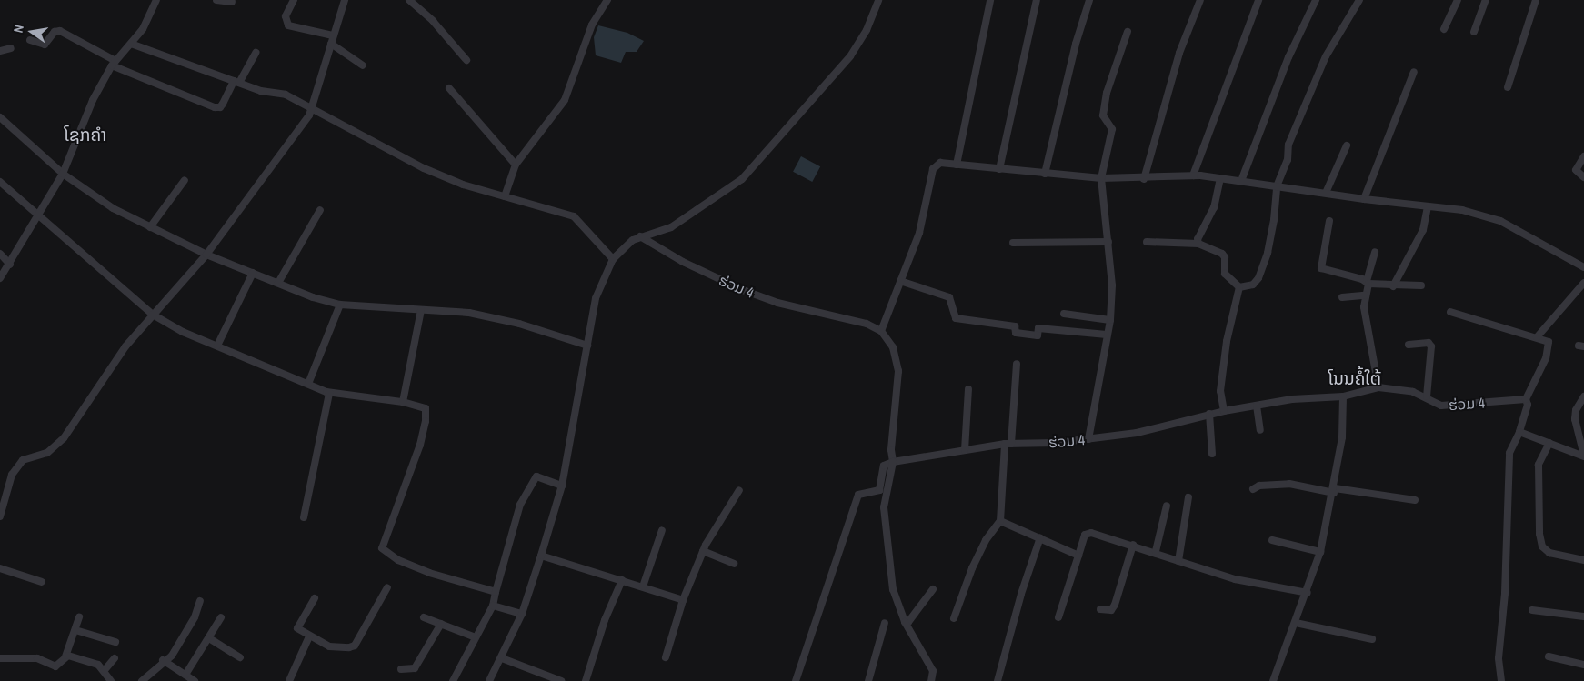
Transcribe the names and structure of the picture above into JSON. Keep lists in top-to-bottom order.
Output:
{
  "streets": {
    "street": ["ຮ່ວມ 4"]
  },
  "districts": ["ໂຊກຄຳ", "ໂນນຄໍ້ໃຕ້"],
  "north": "left"
}
